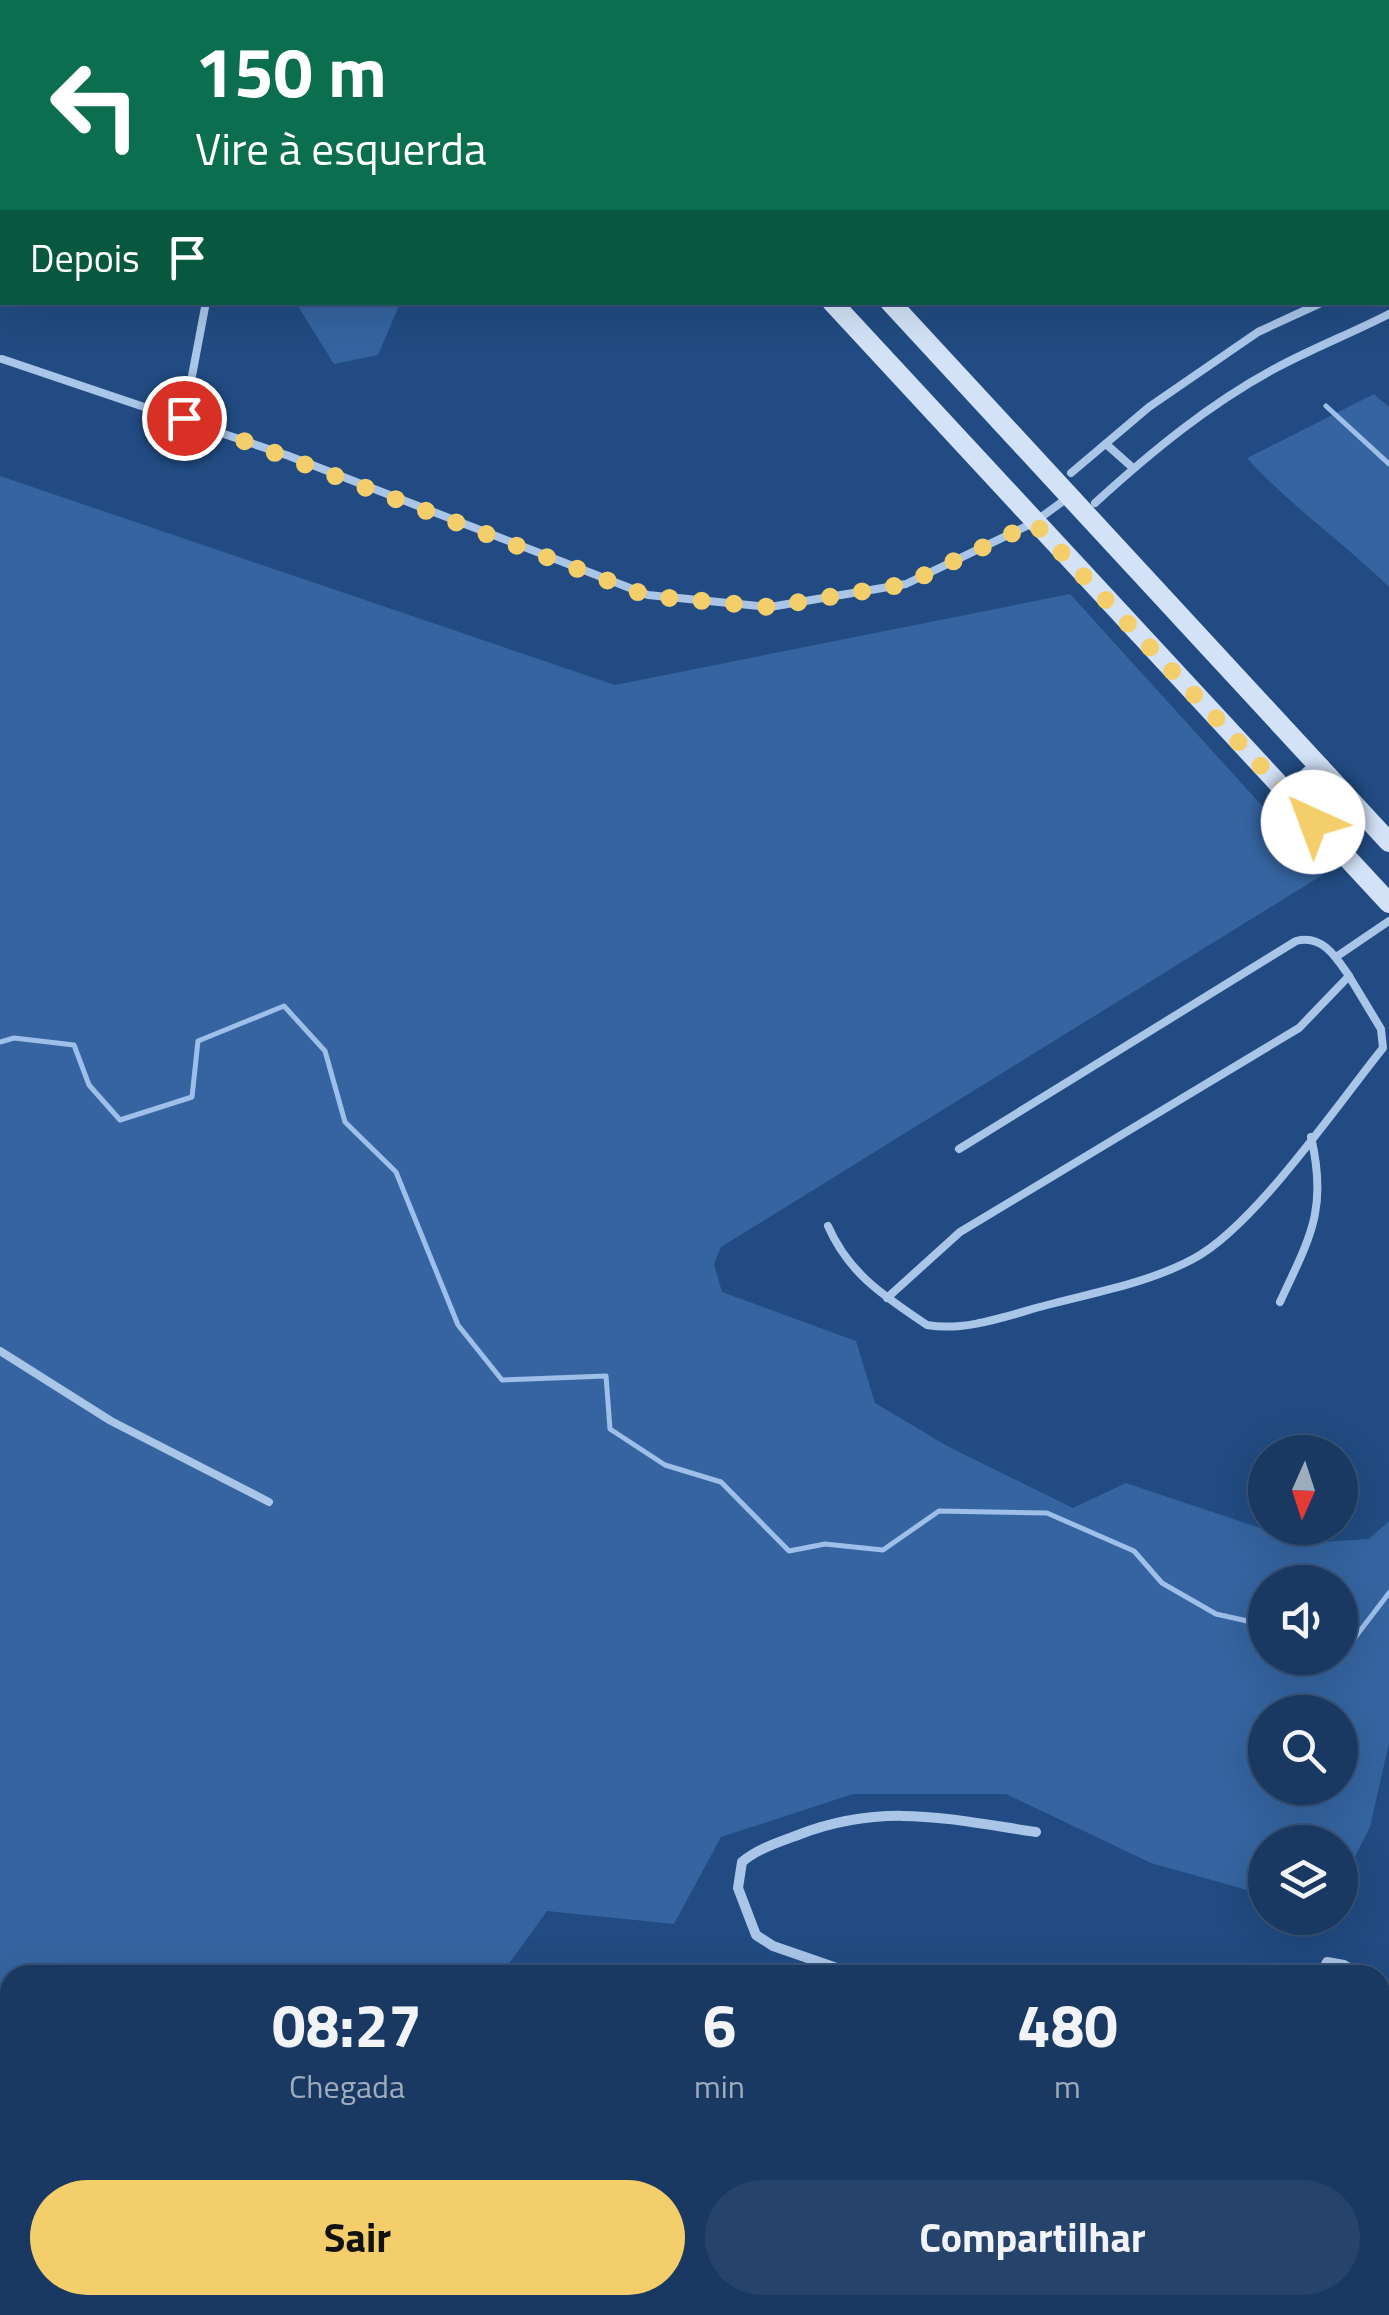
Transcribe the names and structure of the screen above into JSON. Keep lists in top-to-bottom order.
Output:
{
  "north": "bottom",
  "page": {
    "turn": ["150 m", "Vire à esquerda"],
    "then": "Depois",
    "eta": [
      "08:27",
      "Chegada",
      "6",
      "min",
      "480",
      "m"
    ],
    "buttons": ["Sair", "Compartilhar"]
  }
}
